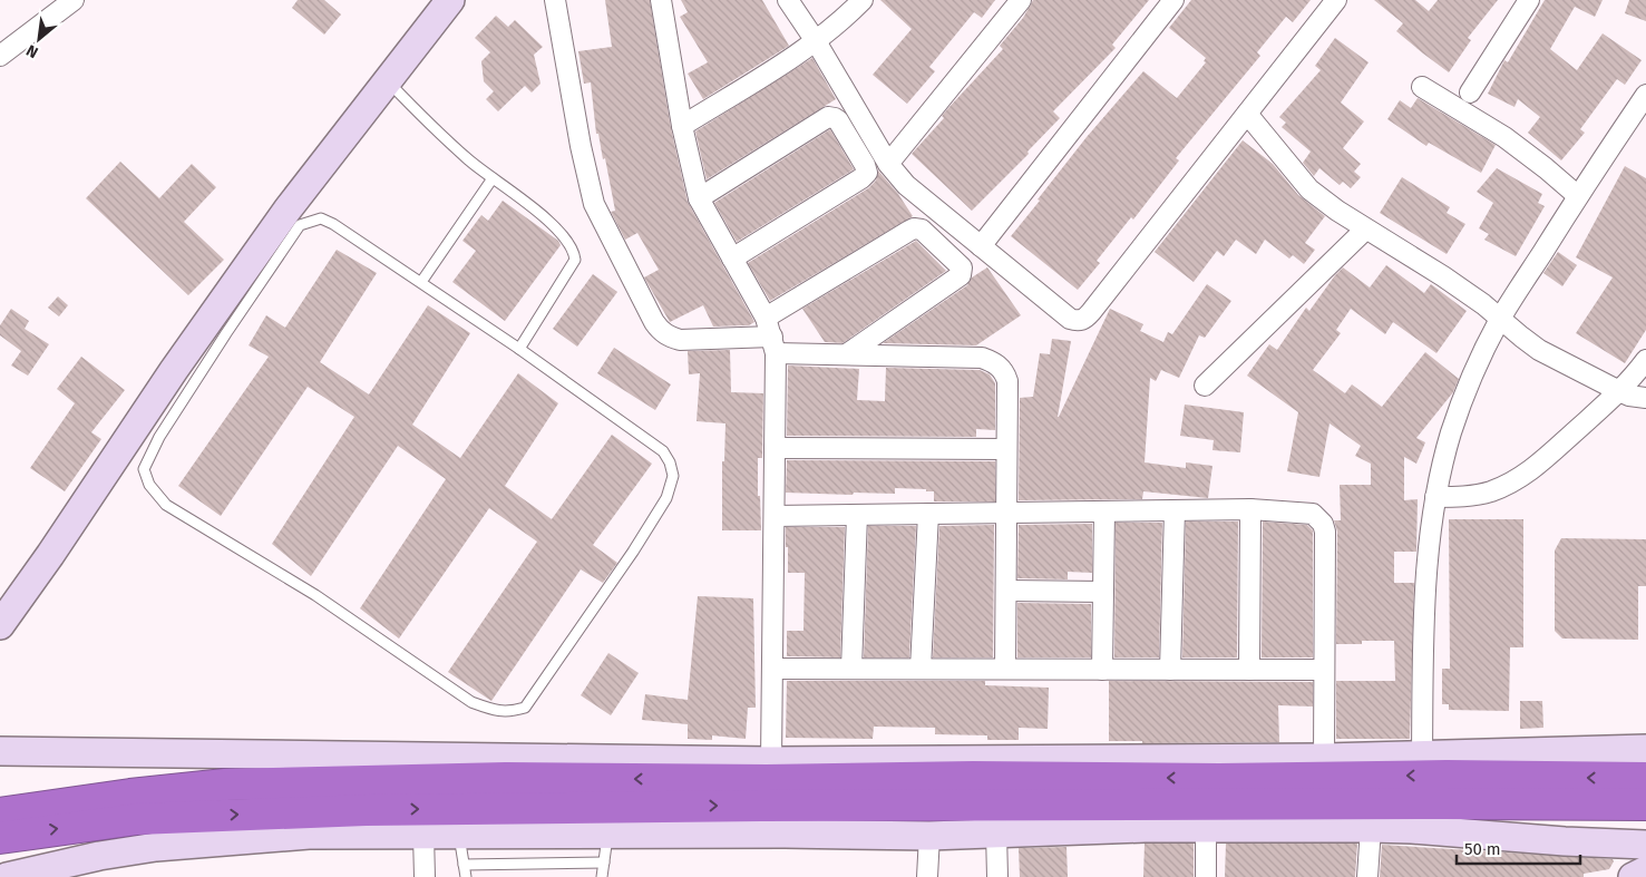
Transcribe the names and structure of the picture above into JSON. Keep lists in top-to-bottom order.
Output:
{
  "scale_bar": "50 m",
  "north": "bottom left"
}
